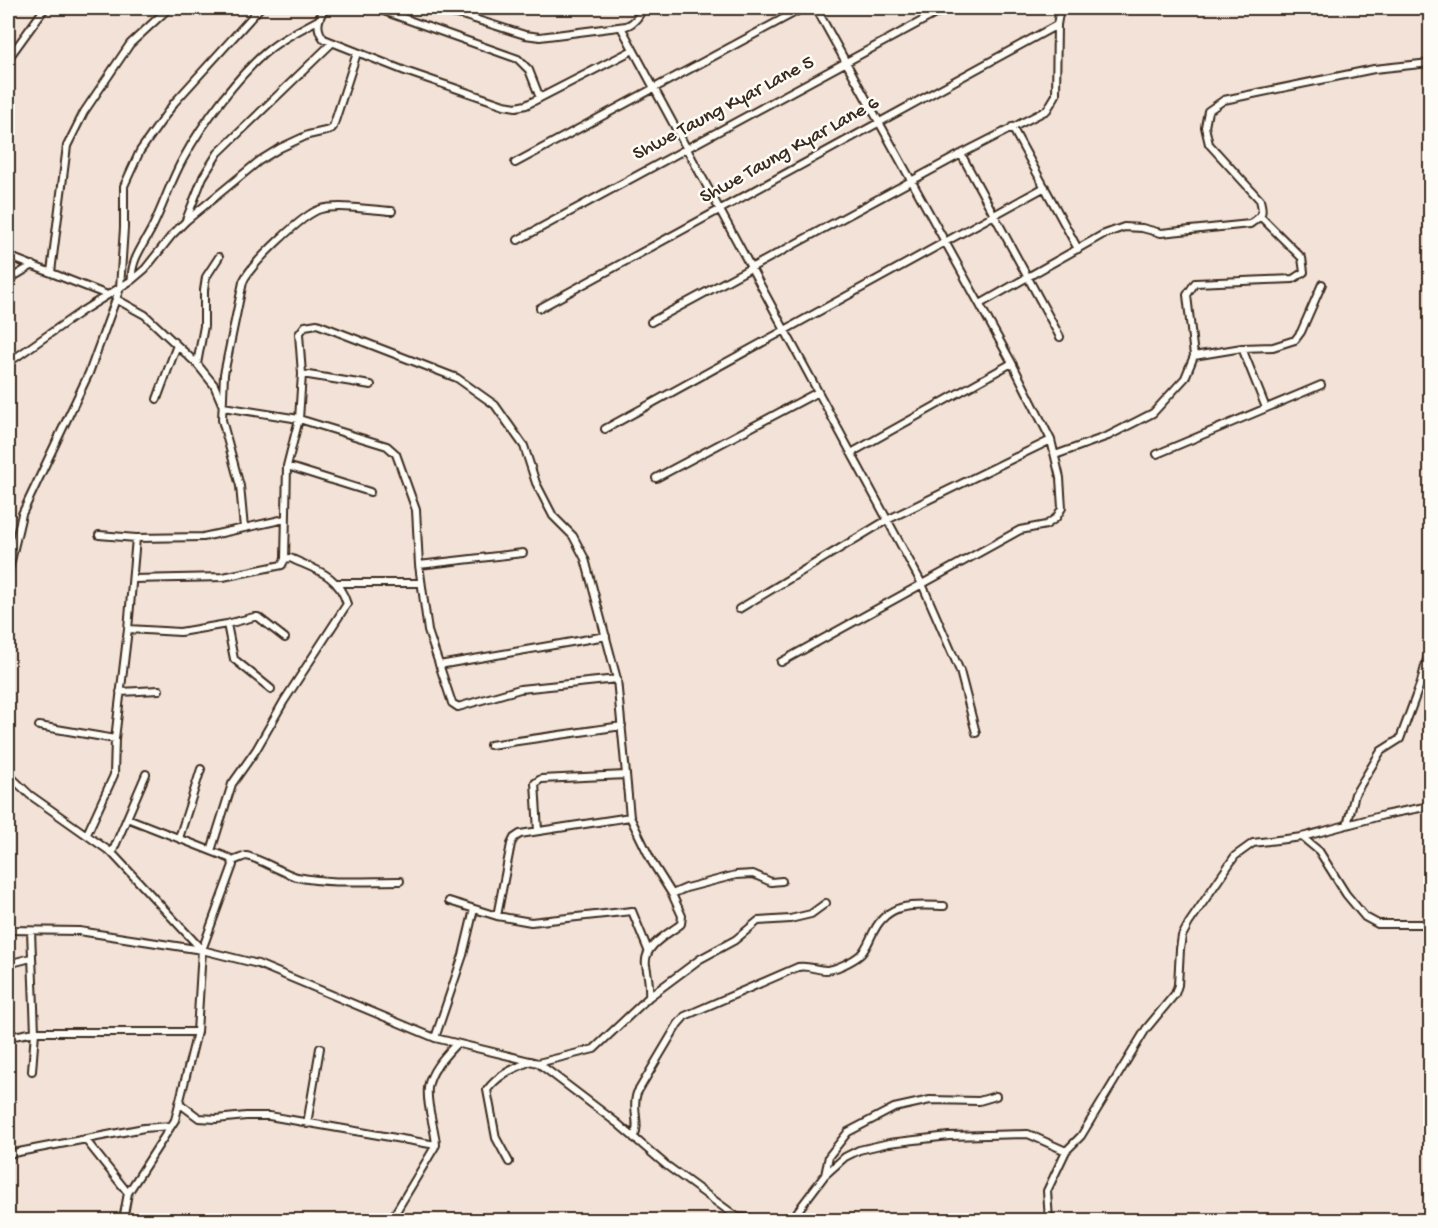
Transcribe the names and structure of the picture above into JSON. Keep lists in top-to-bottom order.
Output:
{
  "streets": {
    "street": ["Shwe Taung Kyar Lane 5", "Shwe Taung Kyar Lane 6"]
  }
}
